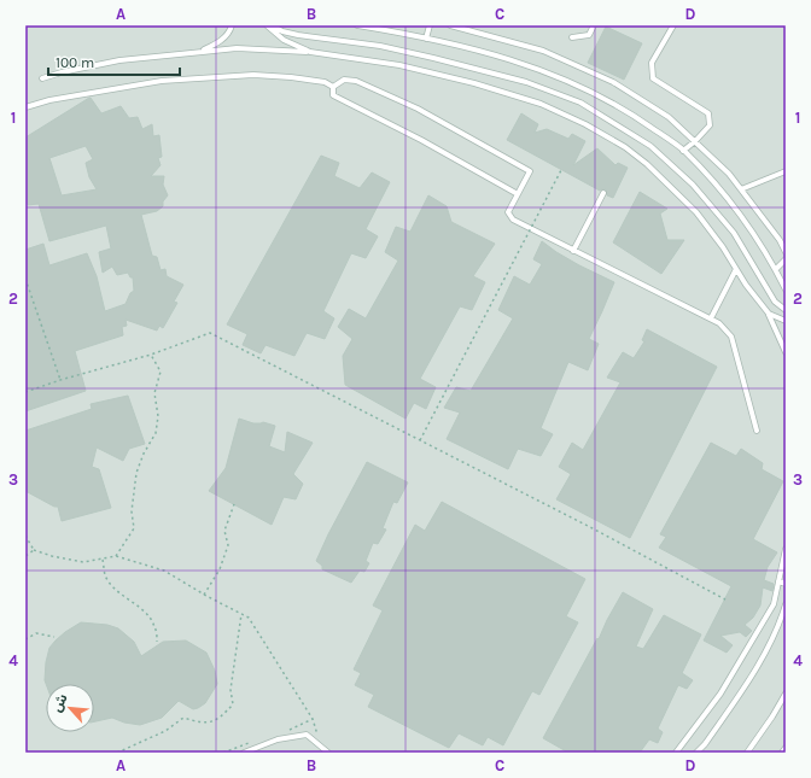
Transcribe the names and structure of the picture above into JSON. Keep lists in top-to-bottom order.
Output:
{
  "scale_bar": "100 m",
  "north": "top left",
  "grid": {
    "columns": [
      "A",
      "B",
      "C",
      "D"
    ],
    "rows": [
      "1",
      "2",
      "3",
      "4"
    ]
  }
}
